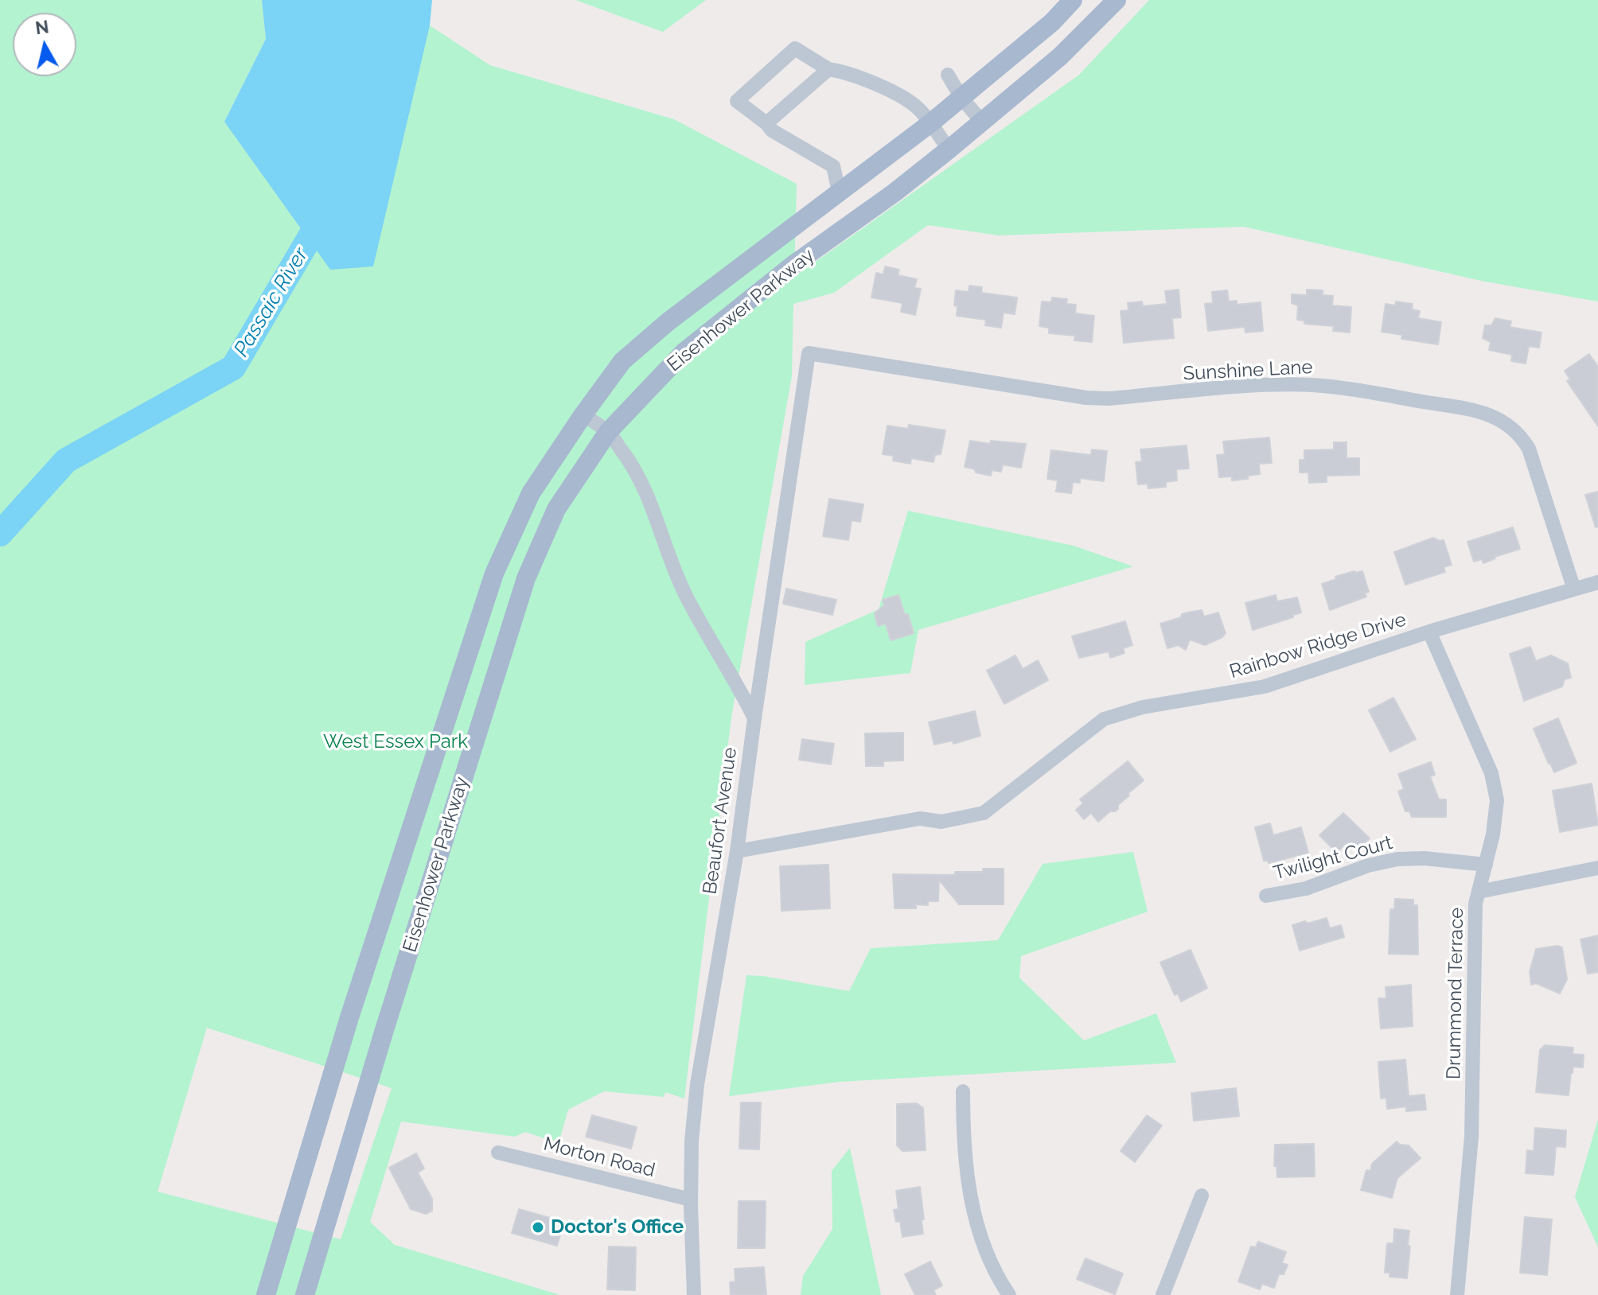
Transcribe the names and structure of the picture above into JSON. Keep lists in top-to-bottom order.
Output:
{
  "streets": {
    "main road": ["Eisenhower Parkway"],
    "street": [
      "Sunshine Lane",
      "Rainbow Ridge Drive",
      "Beaufort Avenue",
      "Twilight Court",
      "Drummond Terrace",
      "Morton Road"
    ]
  },
  "crossings": [
    ["Sunshine Lane", "Rainbow Ridge Drive"],
    ["Sunshine Lane", "Beaufort Avenue"],
    ["Rainbow Ridge Drive", "Beaufort Avenue"],
    ["Rainbow Ridge Drive", "Drummond Terrace"],
    ["Beaufort Avenue", "Morton Road"],
    ["Twilight Court", "Drummond Terrace"]
  ],
  "water": ["Passaic River"],
  "parks": ["West Essex Park"],
  "places": ["Doctor's Office"],
  "north": "top"
}
